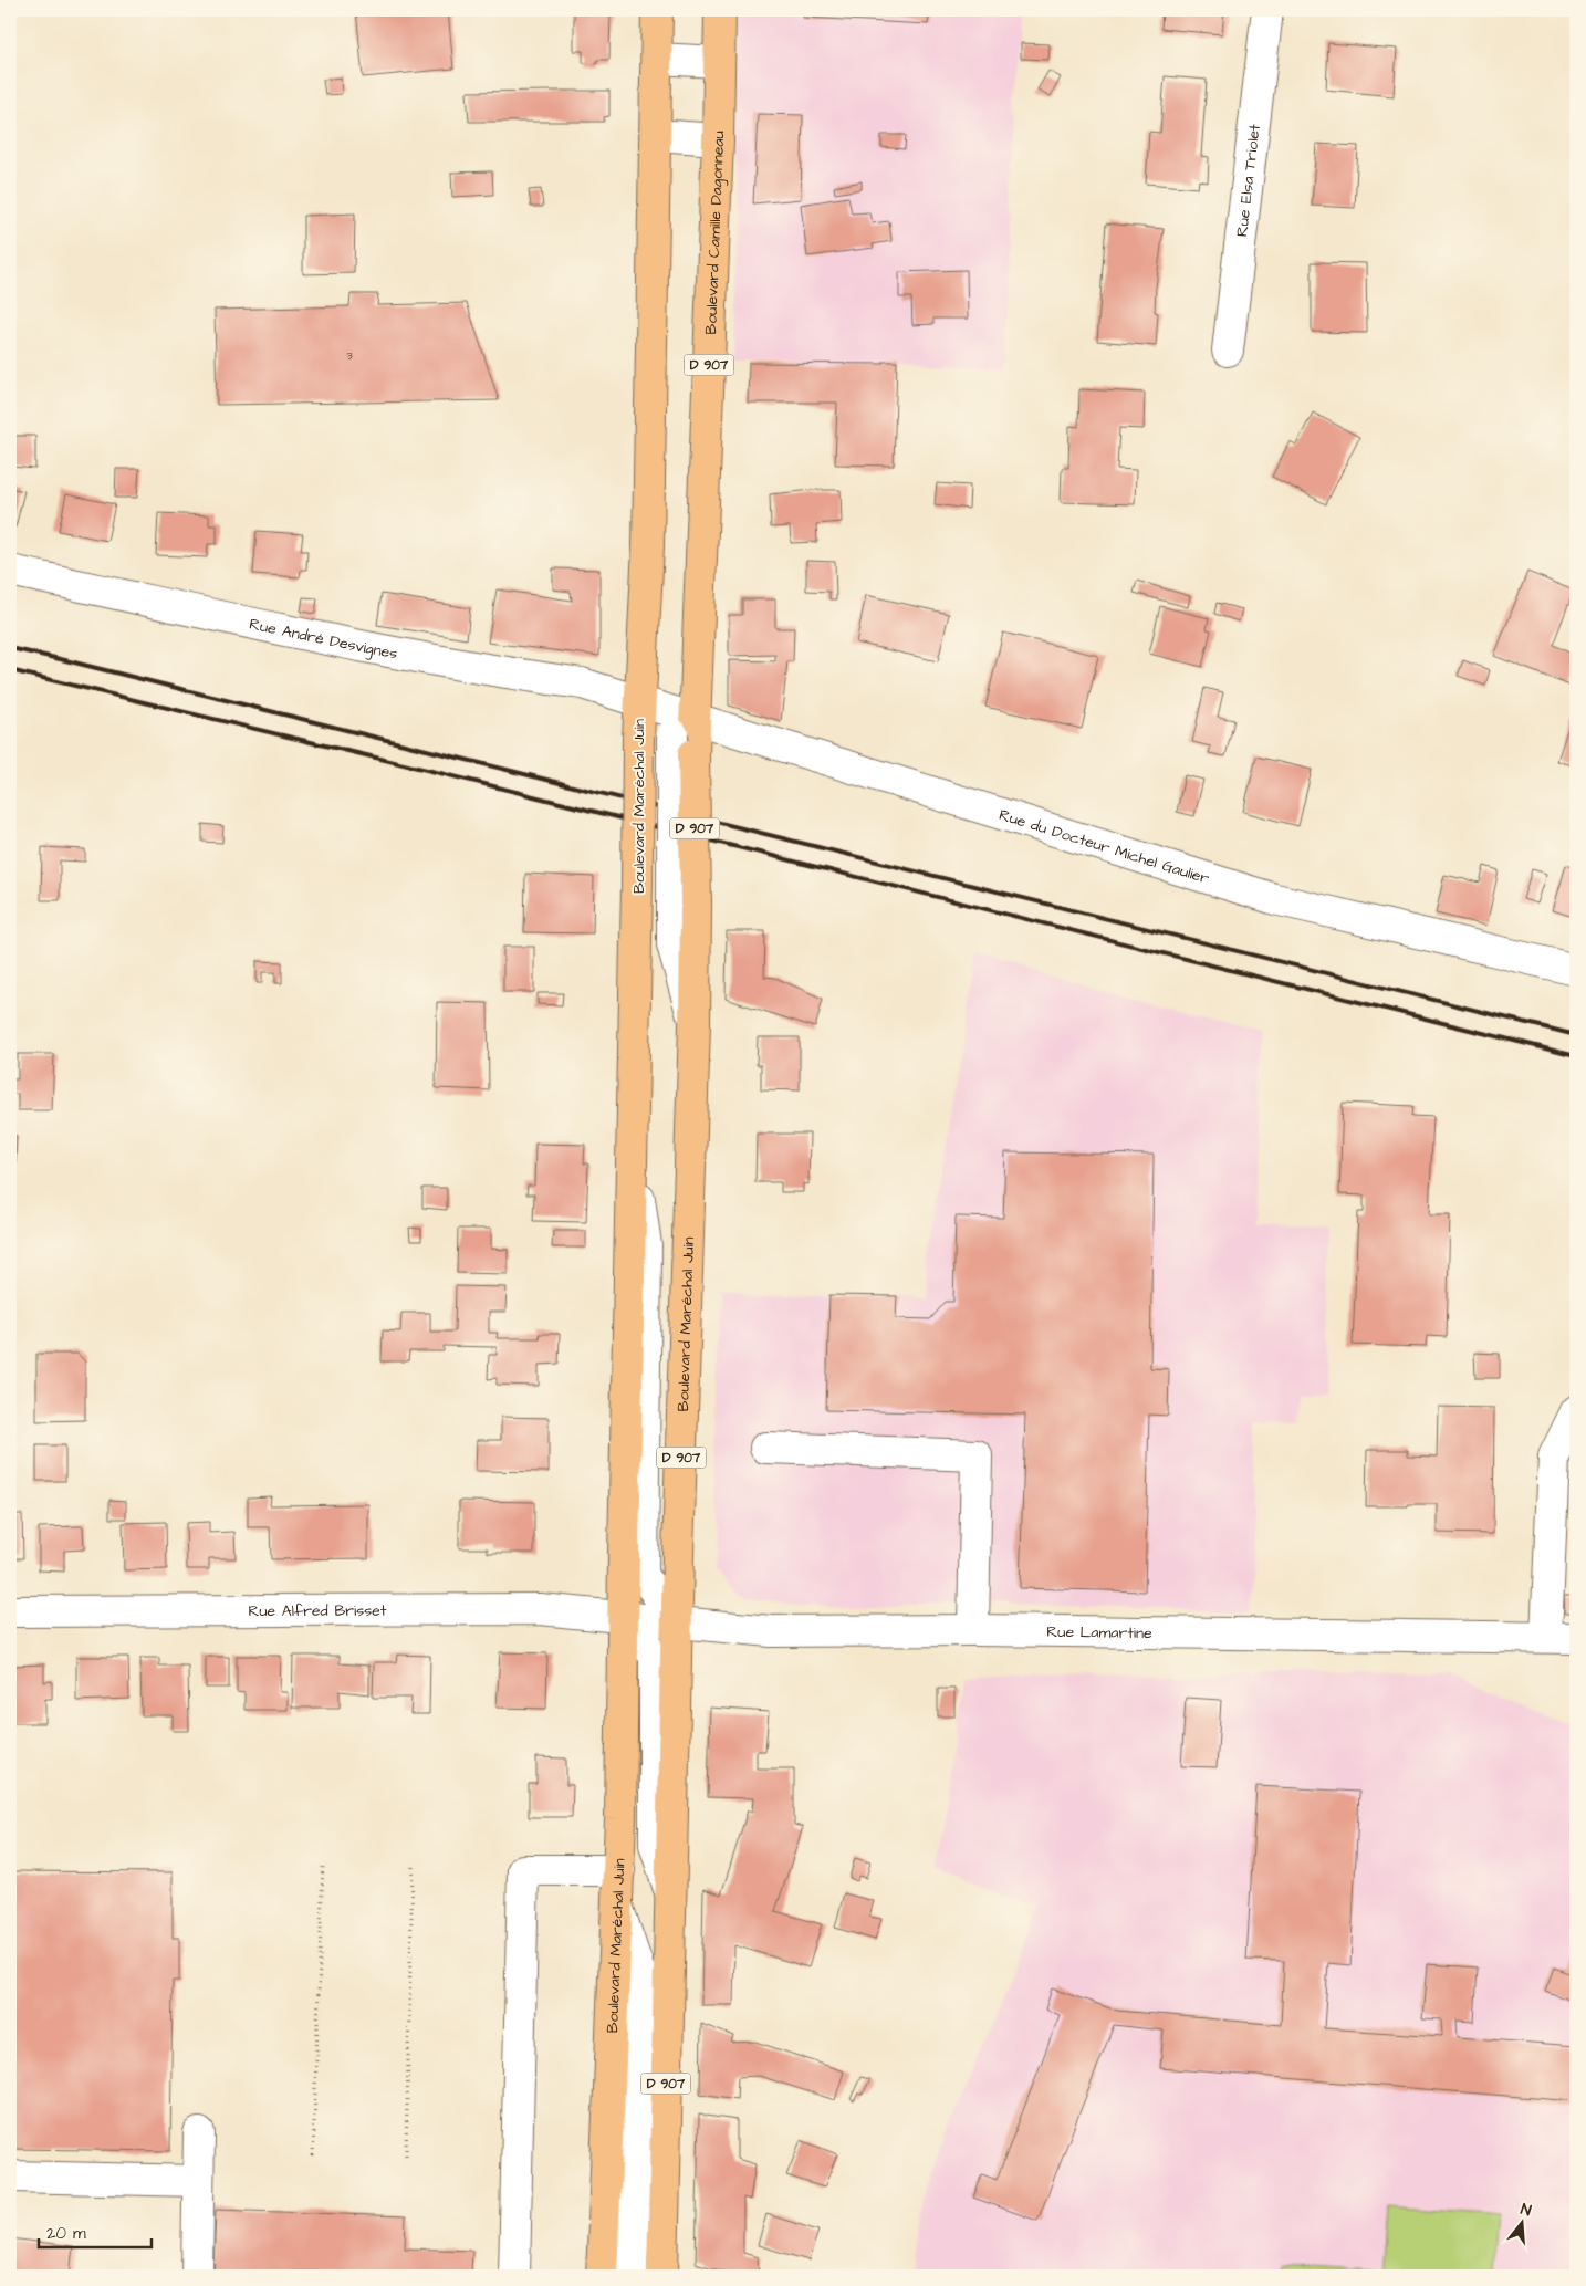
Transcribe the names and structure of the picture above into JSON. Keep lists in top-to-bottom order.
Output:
{
  "streets": {
    "main road": ["Boulevard Camille Dagonneau", "D 907", "Boulevard Maréchal Juin"],
    "street": [
      "Rue Elsa Triolet",
      "Rue André Desvignes",
      "Rue du Docteur Michel Gaulier",
      "Rue Alfred Brisset",
      "Rue Lamartine"
    ]
  },
  "crossings": [
    ["Boulevard Camille Dagonneau", "Boulevard Maréchal Juin"],
    ["Boulevard Camille Dagonneau", "Rue du Docteur Michel Gaulier"],
    ["Rue André Desvignes", "Boulevard Maréchal Juin"],
    ["Boulevard Maréchal Juin", "Rue du Docteur Michel Gaulier"],
    ["Boulevard Maréchal Juin", "Rue Alfred Brisset"],
    ["Boulevard Maréchal Juin", "Rue Lamartine"],
    ["Rue Alfred Brisset", "Rue Lamartine"]
  ],
  "house_numbers": ["3"],
  "scale_bar": "20 m",
  "north": "top"
}
